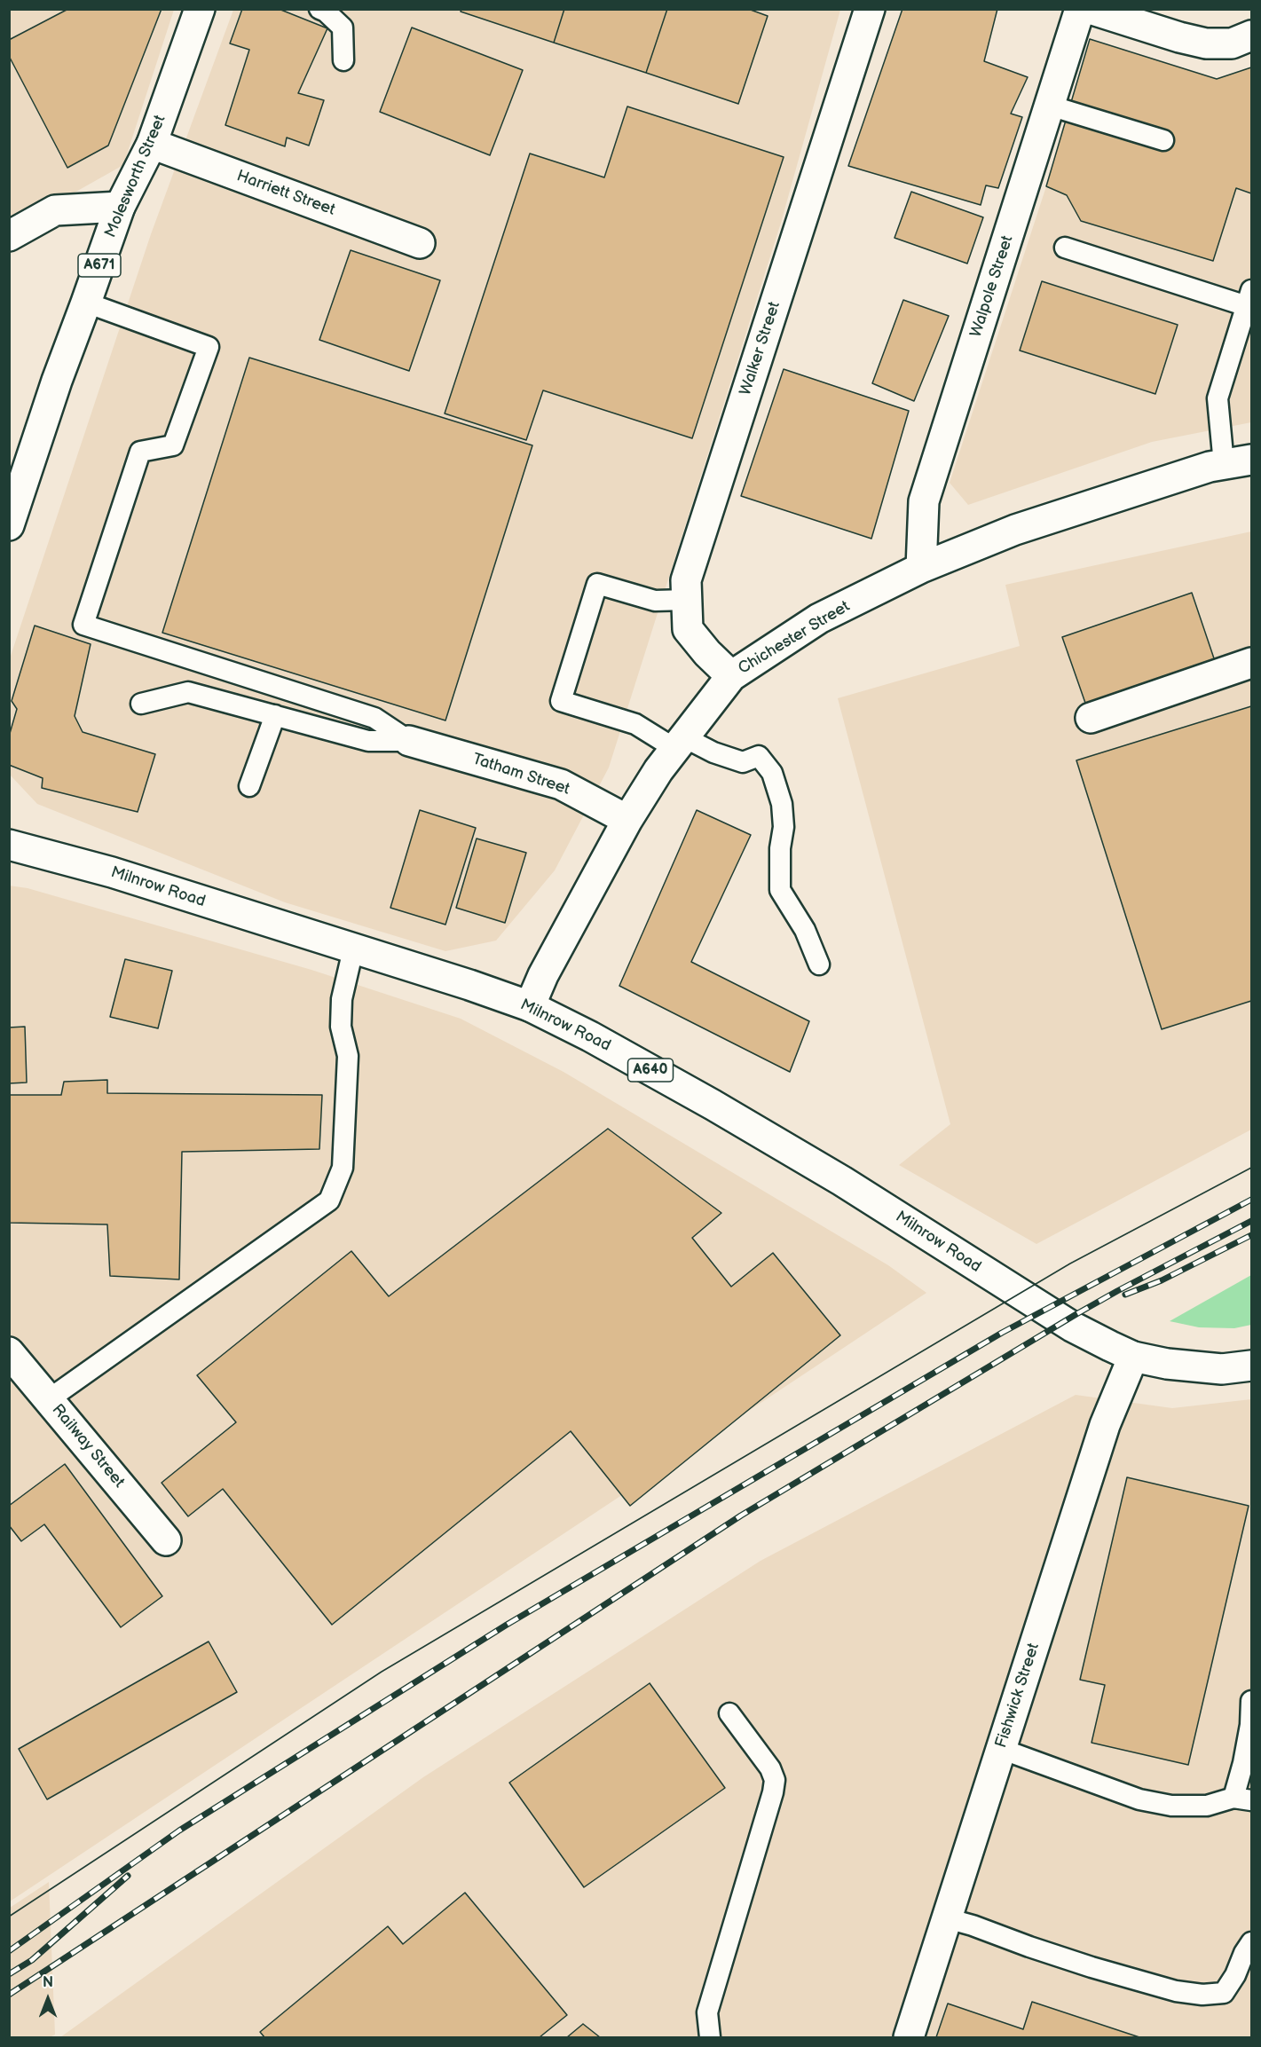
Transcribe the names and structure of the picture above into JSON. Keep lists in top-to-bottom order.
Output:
{
  "streets": {
    "street": [
      "Molesworth Street",
      "Harriett Street",
      "A671",
      "Walpole Street",
      "Walker Street",
      "Chichester Street",
      "Tatham Street",
      "Milnrow Road",
      "A640",
      "Railway Street",
      "Fishwick Street"
    ]
  },
  "crossings": [
    ["Molesworth Street", "Harriett Street"],
    ["Walpole Street", "Chichester Street"],
    ["Walker Street", "Chichester Street"],
    ["Chichester Street", "Tatham Street"],
    ["Chichester Street", "Milnrow Road"],
    ["Milnrow Road", "Fishwick Street"]
  ],
  "north": "top"
}
